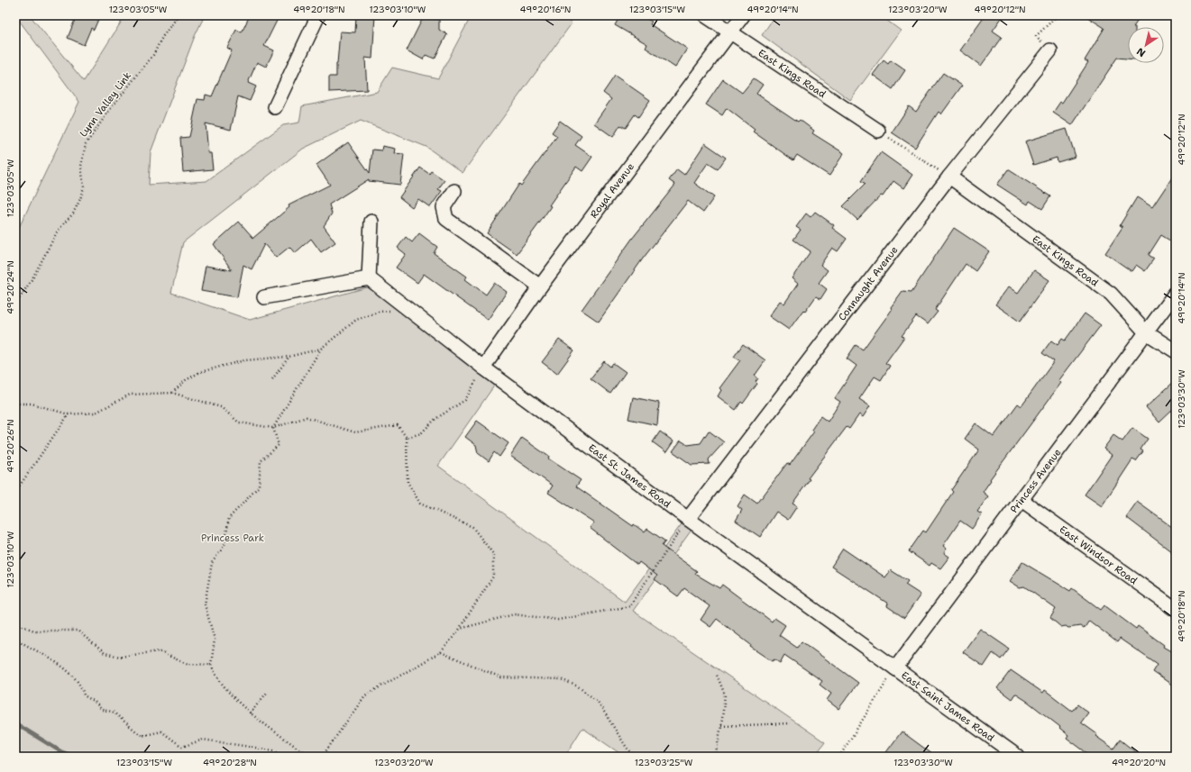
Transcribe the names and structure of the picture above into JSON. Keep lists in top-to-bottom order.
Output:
{
  "streets": {
    "street": [
      "East Kings Road",
      "Royal Avenue",
      "Connaught Avenue",
      "East St. James Road",
      "Princess Avenue",
      "East Windsor Road",
      "East Saint James Road"
    ],
    "path": ["Lynn Valley Link"]
  },
  "crossings": [
    ["East Kings Road", "Royal Avenue"],
    ["East Kings Road", "Connaught Avenue"],
    ["East Kings Road", "Princess Avenue"],
    ["Royal Avenue", "East St. James Road"],
    ["Connaught Avenue", "East St. James Road"],
    ["East St. James Road", "Princess Avenue"],
    ["East St. James Road", "East Saint James Road"],
    ["Princess Avenue", "East Windsor Road"],
    ["Princess Avenue", "East Saint James Road"]
  ],
  "parks": ["Princess Park"],
  "north": "bottom left",
  "coordinates": [
    "123°03'05\"W",
    "49°20'18\"N",
    "123°03'10\"W",
    "49°20'16\"N",
    "123°03'15\"W",
    "49°20'14\"N",
    "123°03'20\"W",
    "49°20'12\"N",
    "49°20'24\"N",
    "123°03'30\"W",
    "49°20'26\"N",
    "49°20'28\"N",
    "123°03'25\"W",
    "49°20'20\"N"
  ]
}
